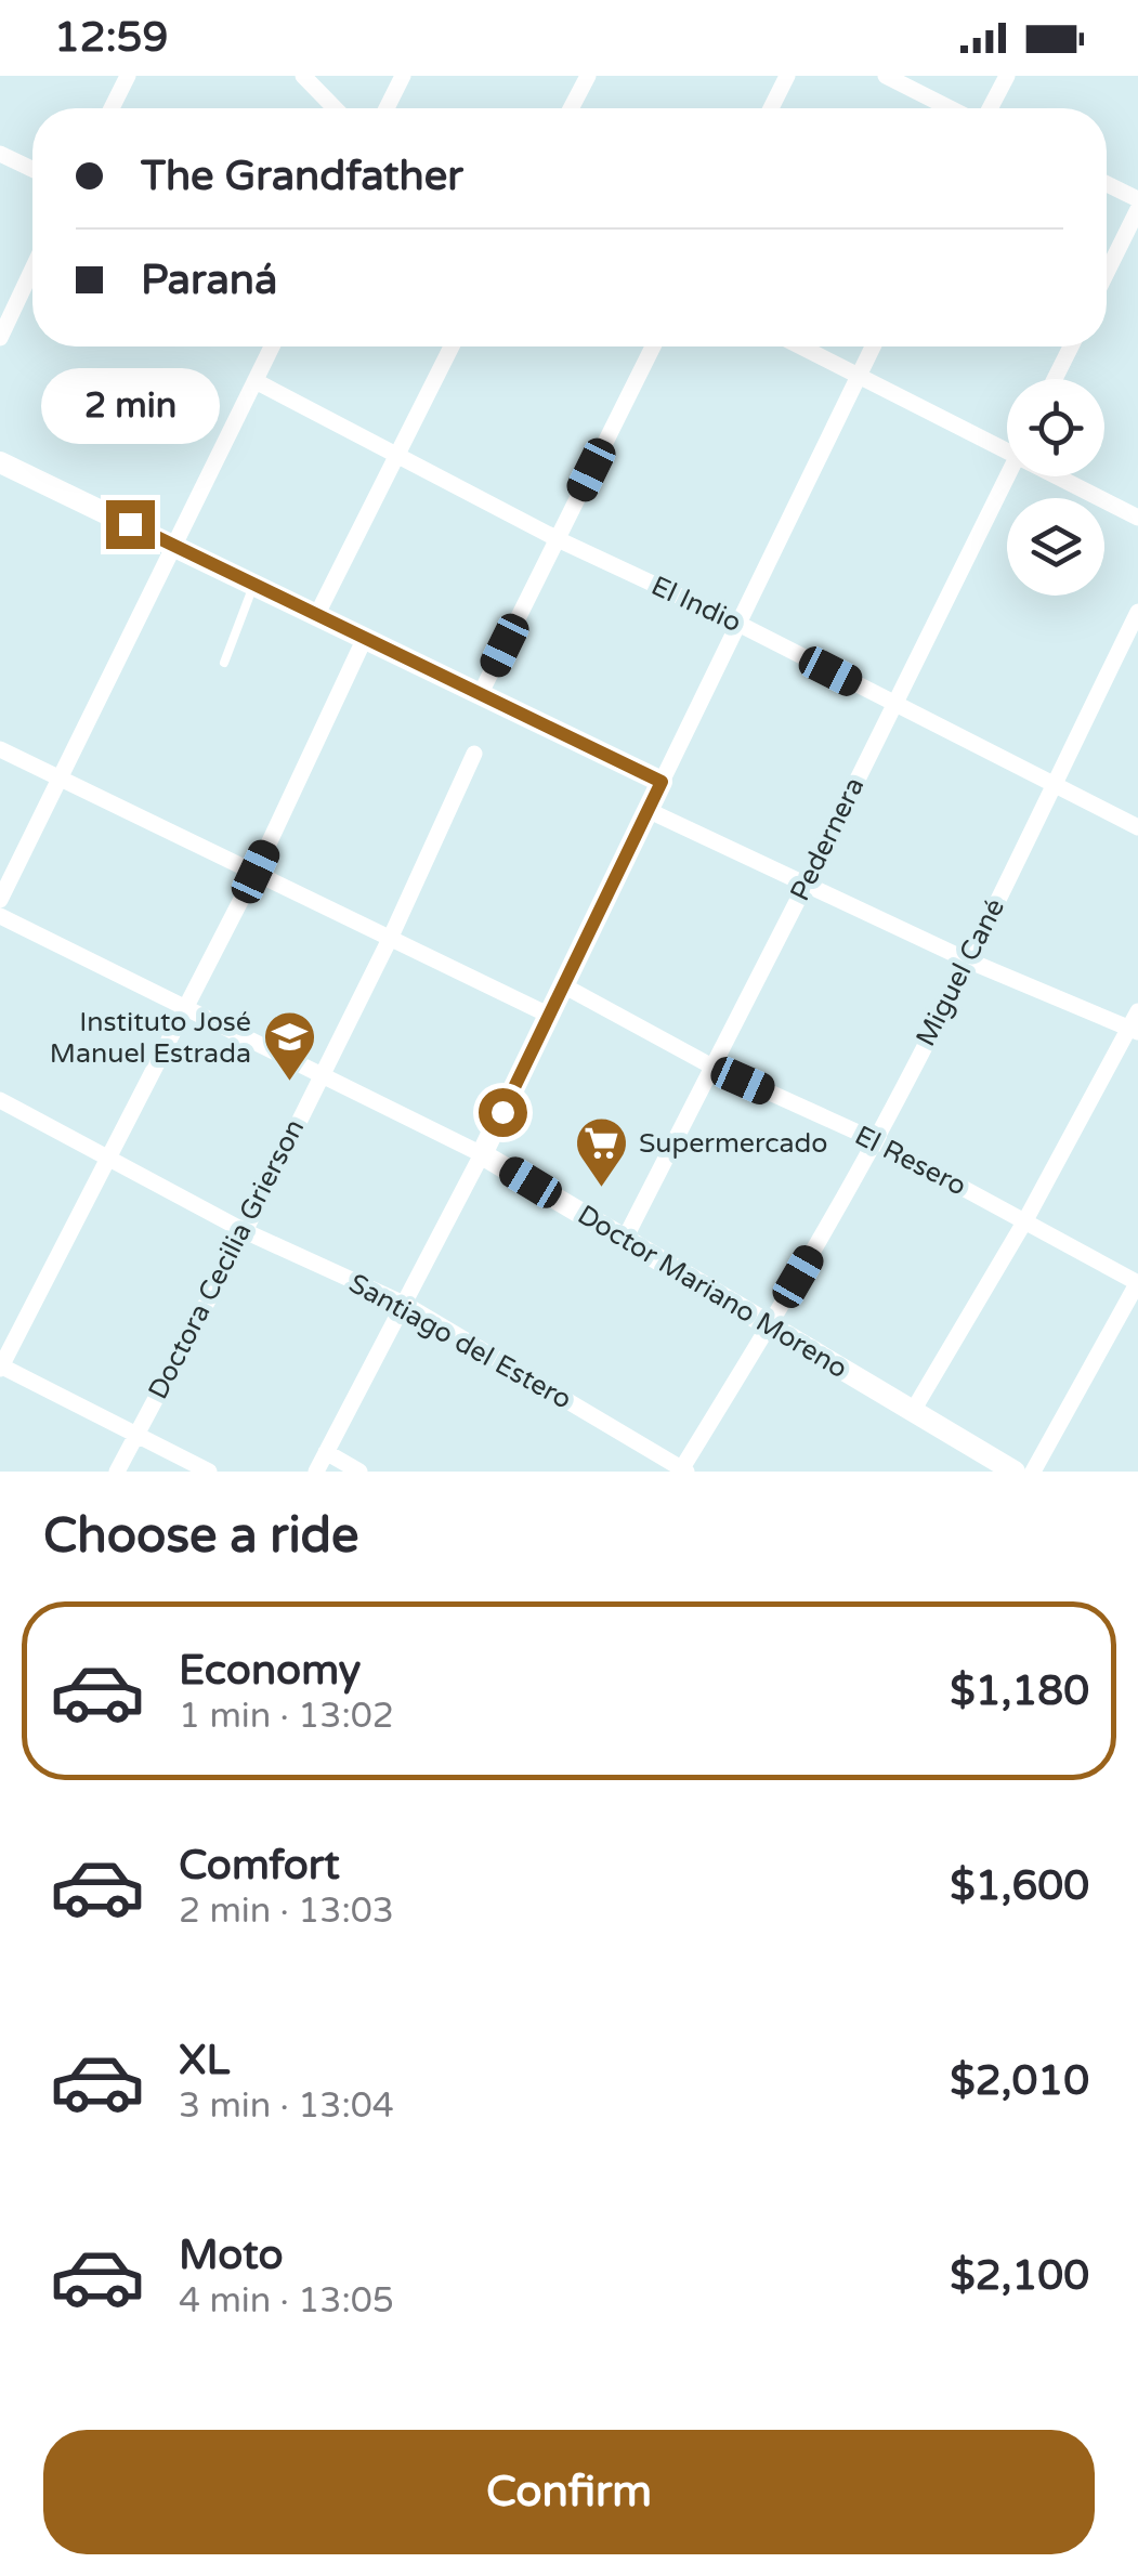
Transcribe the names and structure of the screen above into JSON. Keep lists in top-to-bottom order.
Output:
{
  "streets": {
    "street": [
      "El Indio",
      "Pedernera",
      "Miguel Cané",
      "El Resero",
      "Doctora Cecilia Grierson",
      "Doctor Mariano Moreno",
      "Santiago del Estero"
    ]
  },
  "crossings": [
    ["El Indio", "Pedernera"],
    ["El Indio", "Miguel Cané"],
    ["Pedernera", "El Resero"],
    ["Pedernera", "Doctor Mariano Moreno"],
    ["Miguel Cané", "El Resero"],
    ["Miguel Cané", "Doctor Mariano Moreno"],
    ["Miguel Cané", "Santiago del Estero"],
    ["Doctora Cecilia Grierson", "Doctor Mariano Moreno"],
    ["Doctora Cecilia Grierson", "Santiago del Estero"]
  ],
  "places": {
    "school or university": ["Instituto José Manuel Estrada"],
    "supermarket": ["Supermercado"]
  },
  "page": {
    "status": "12:59",
    "banner": ["The Grandfather", "Paraná"],
    "bubble": "2 min",
    "heading": "Choose a ride",
    "list": [
      {
        "name": "Economy",
        "note": "1 min · 13:02",
        "value": "$1,180"
      },
      {
        "name": "Comfort",
        "note": "2 min · 13:03",
        "value": "$1,600"
      },
      {
        "name": "XL",
        "note": "3 min · 13:04",
        "value": "$2,010"
      },
      {
        "name": "Moto",
        "note": "4 min · 13:05",
        "value": "$2,100"
      }
    ],
    "buttons": "Confirm"
  }
}
